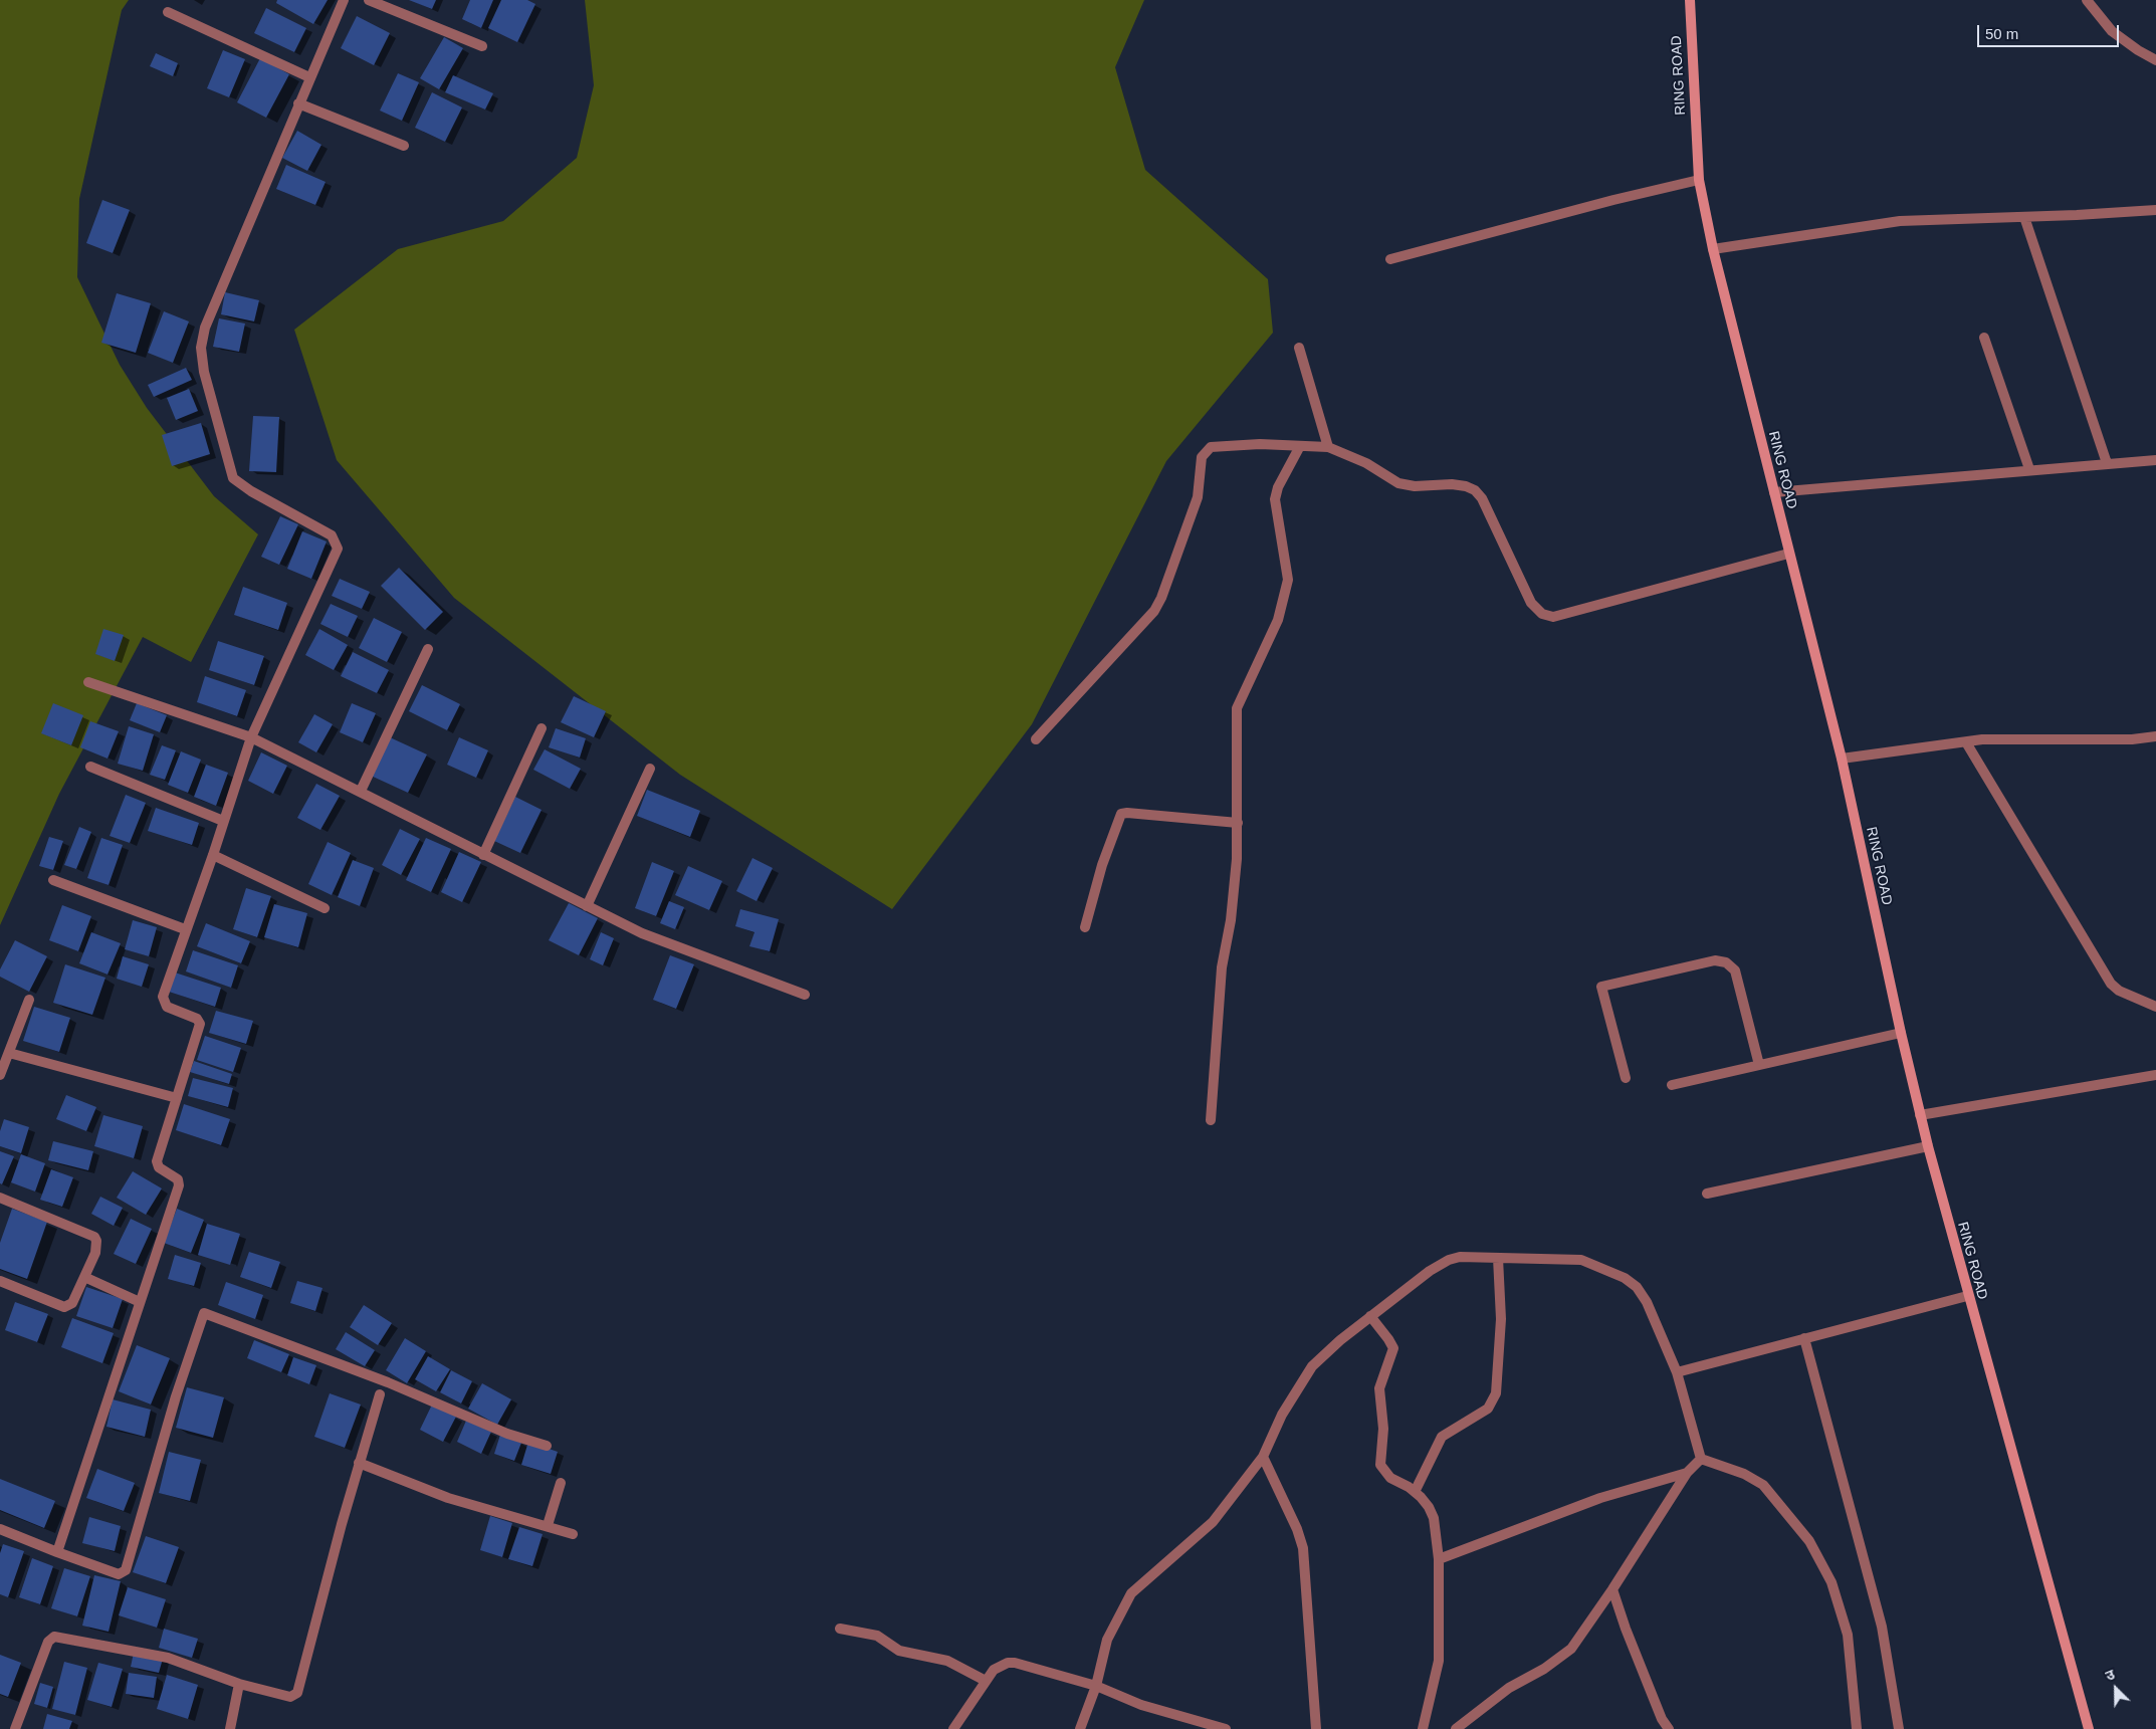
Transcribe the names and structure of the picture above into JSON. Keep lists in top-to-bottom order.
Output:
{
  "streets": {
    "street": ["RING ROAD"]
  },
  "scale_bar": "50 m",
  "north": "top left"
}
